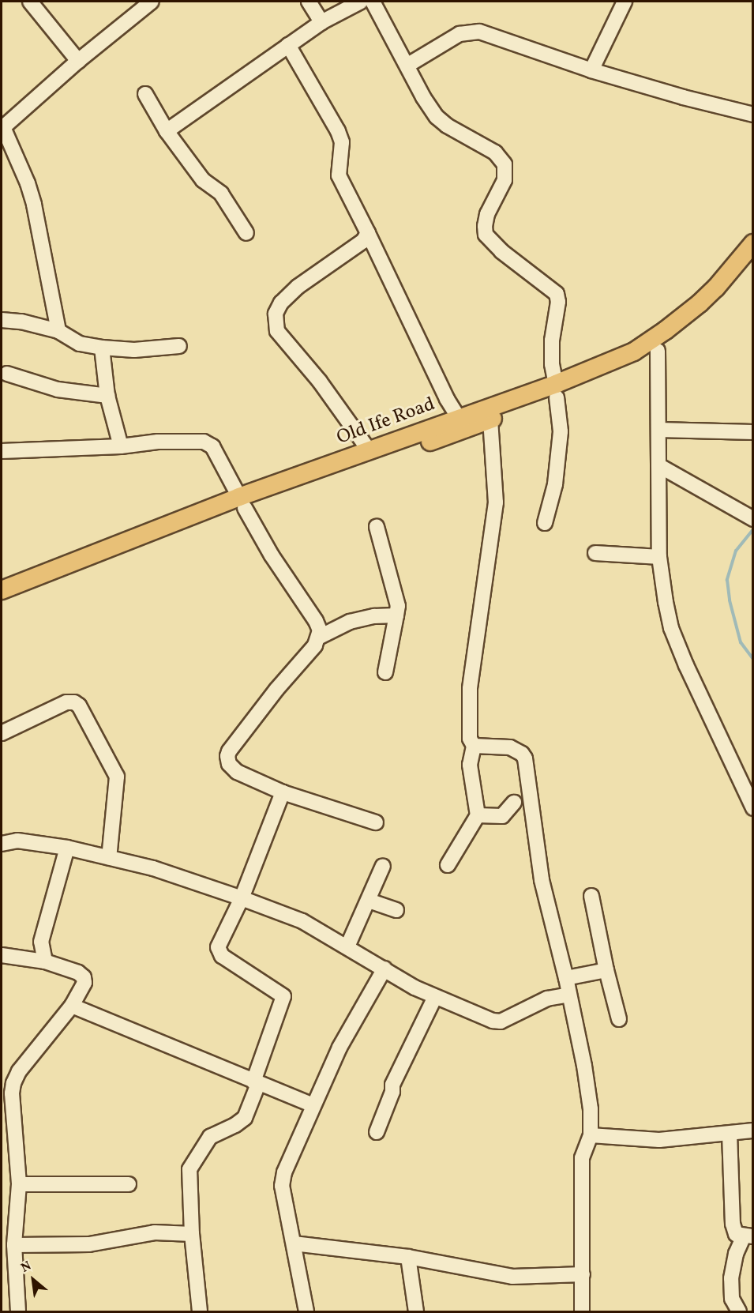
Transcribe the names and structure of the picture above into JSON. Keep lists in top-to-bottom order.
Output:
{
  "streets": {
    "main road": ["Old Ife Road"]
  },
  "north": "top left"
}
